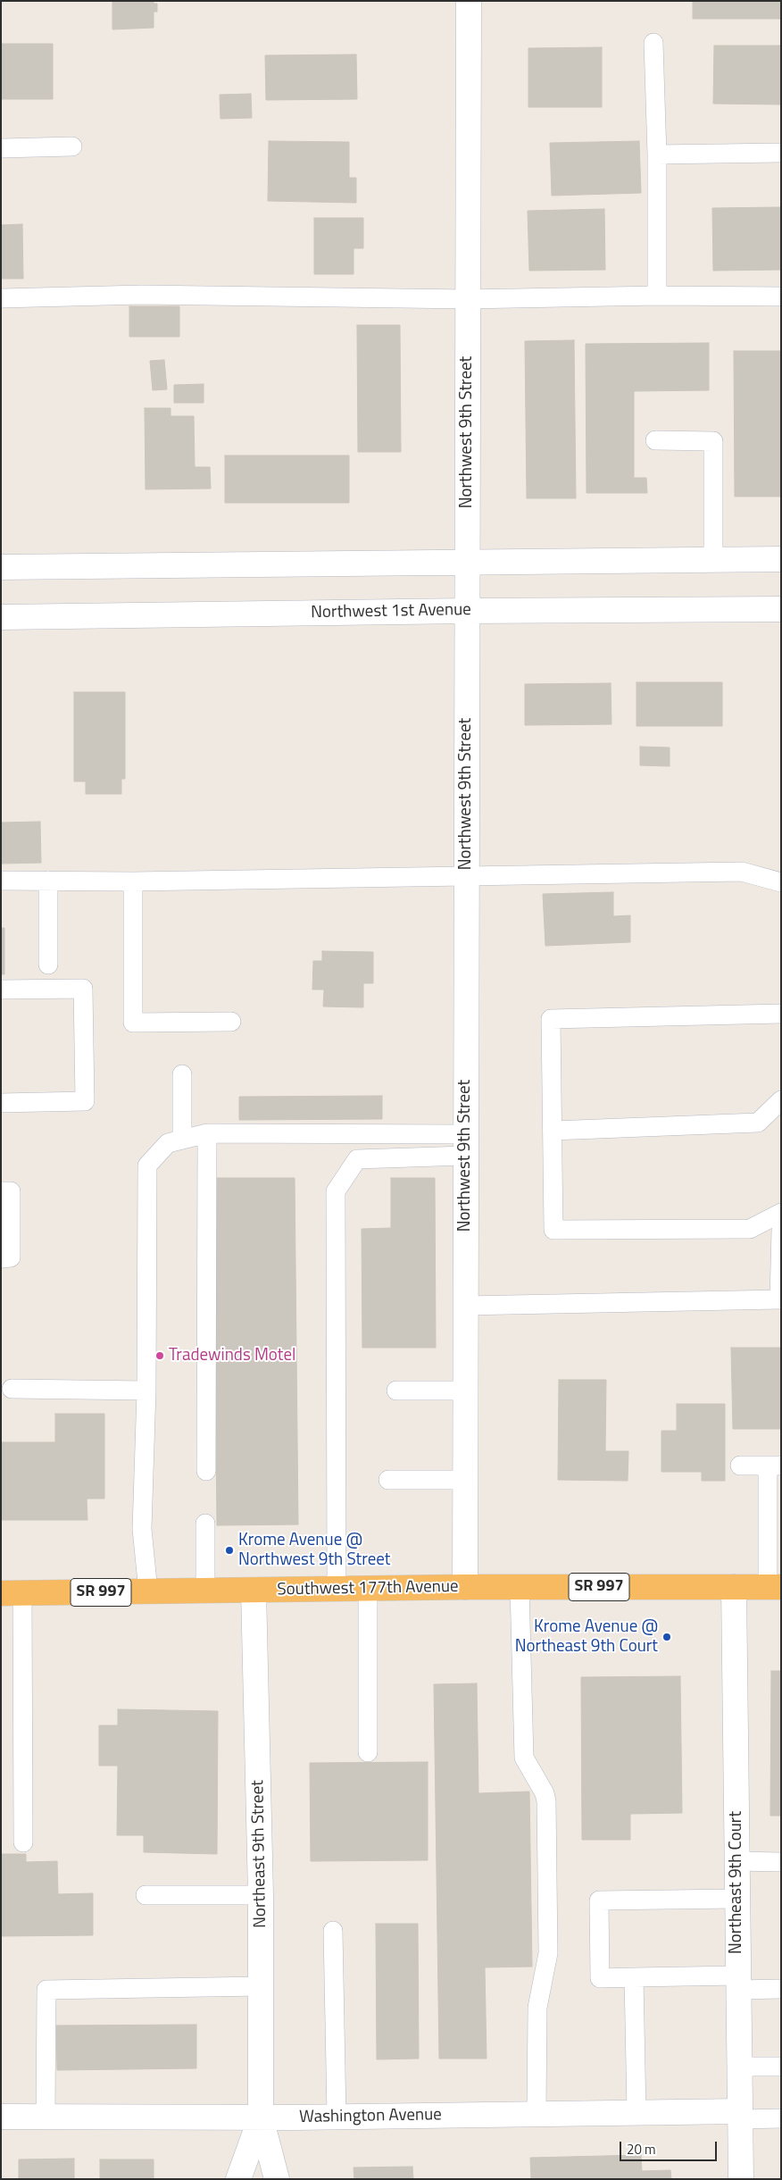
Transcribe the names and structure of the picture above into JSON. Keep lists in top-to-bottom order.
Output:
{
  "streets": {
    "highway": ["SR 997", "Southwest 177th Avenue"],
    "street": [
      "Northwest 9th Street",
      "Northwest 1st Avenue",
      "Northeast 9th Street",
      "Northeast 9th Court",
      "Washington Avenue"
    ]
  },
  "crossings": [
    ["Northwest 9th Street", "Northwest 1st Avenue"],
    ["Northwest 9th Street", "Southwest 177th Avenue"],
    ["SR 997", "Southwest 177th Avenue"],
    ["SR 997", "Northeast 9th Court"],
    ["Southwest 177th Avenue", "Northeast 9th Street"],
    ["Southwest 177th Avenue", "Northeast 9th Court"],
    ["Northeast 9th Street", "Washington Avenue"],
    ["Northeast 9th Court", "Washington Avenue"]
  ],
  "places": ["Tradewinds Motel", "Krome Avenue @ Northwest 9th Street", "Krome Avenue @ Northeast 9th Court"],
  "scale_bar": "20 m"
}
